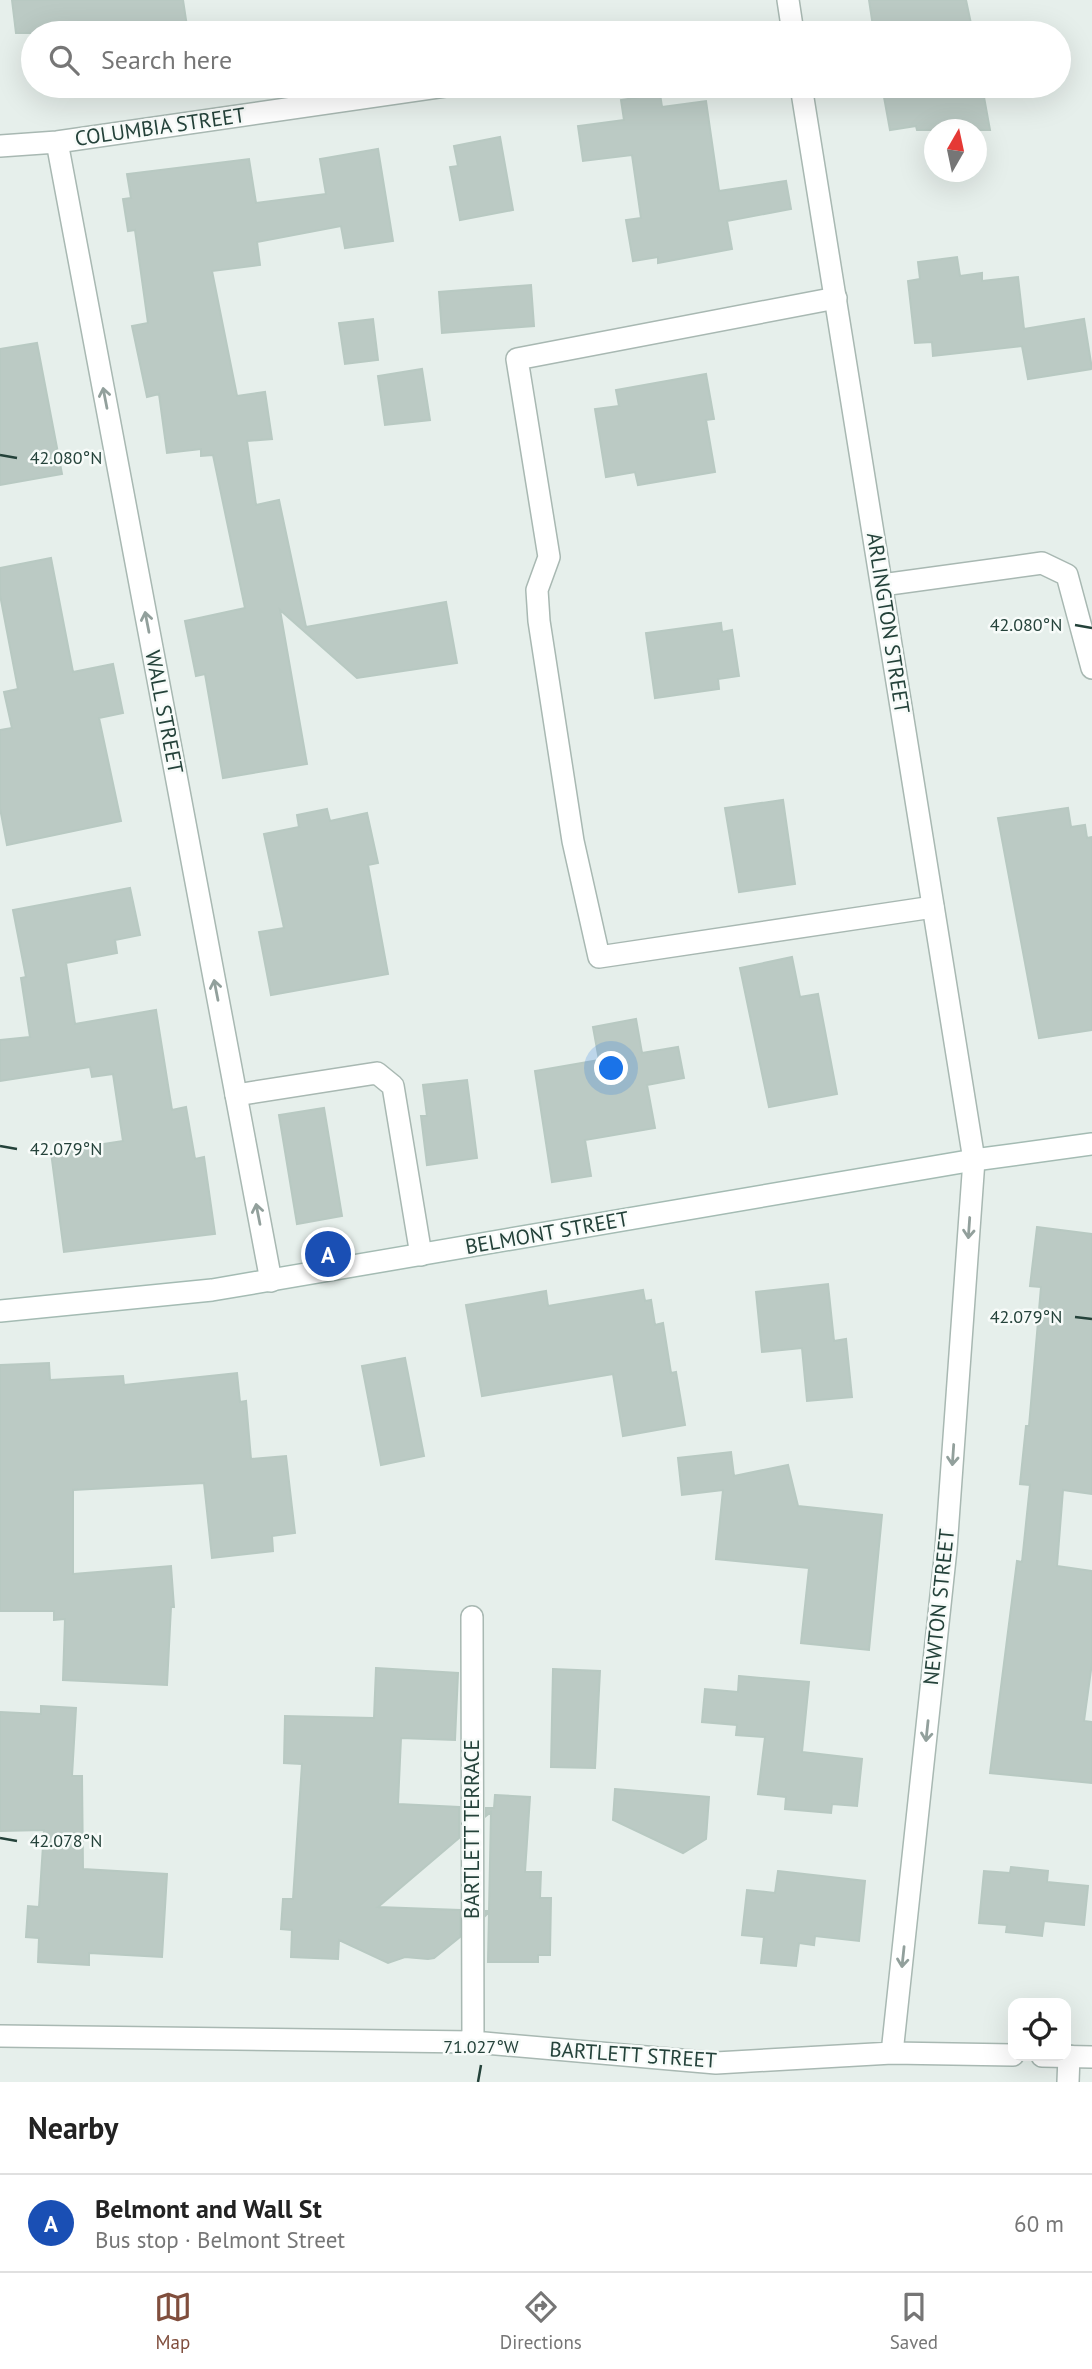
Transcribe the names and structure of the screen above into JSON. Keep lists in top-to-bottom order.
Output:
{
  "streets": {
    "street": [
      "COLUMBIA STREET",
      "ARLINGTON STREET",
      "WALL STREET",
      "BELMONT STREET",
      "NEWTON STREET",
      "BARTLETT TERRACE",
      "BARTLETT STREET"
    ]
  },
  "crossings": [
    ["COLUMBIA STREET", "WALL STREET"],
    ["ARLINGTON STREET", "BELMONT STREET"],
    ["ARLINGTON STREET", "NEWTON STREET"],
    ["WALL STREET", "BELMONT STREET"],
    ["BELMONT STREET", "NEWTON STREET"],
    ["NEWTON STREET", "BARTLETT STREET"],
    ["BARTLETT TERRACE", "BARTLETT STREET"]
  ],
  "one_way": ["WALL STREET", "NEWTON STREET"],
  "north": "top",
  "page": {
    "search": "Search here",
    "pins": "A",
    "heading": "Nearby",
    "list": [
      {
        "mark": "A",
        "name": "Belmont and Wall St",
        "note": "Bus stop · Belmont Street",
        "value": "60 m"
      }
    ],
    "nav": ["Map", "Directions", "Saved"]
  },
  "coordinates": [
    "42.080°N",
    "42.079°N",
    "42.078°N",
    "71.027°W"
  ]
}
